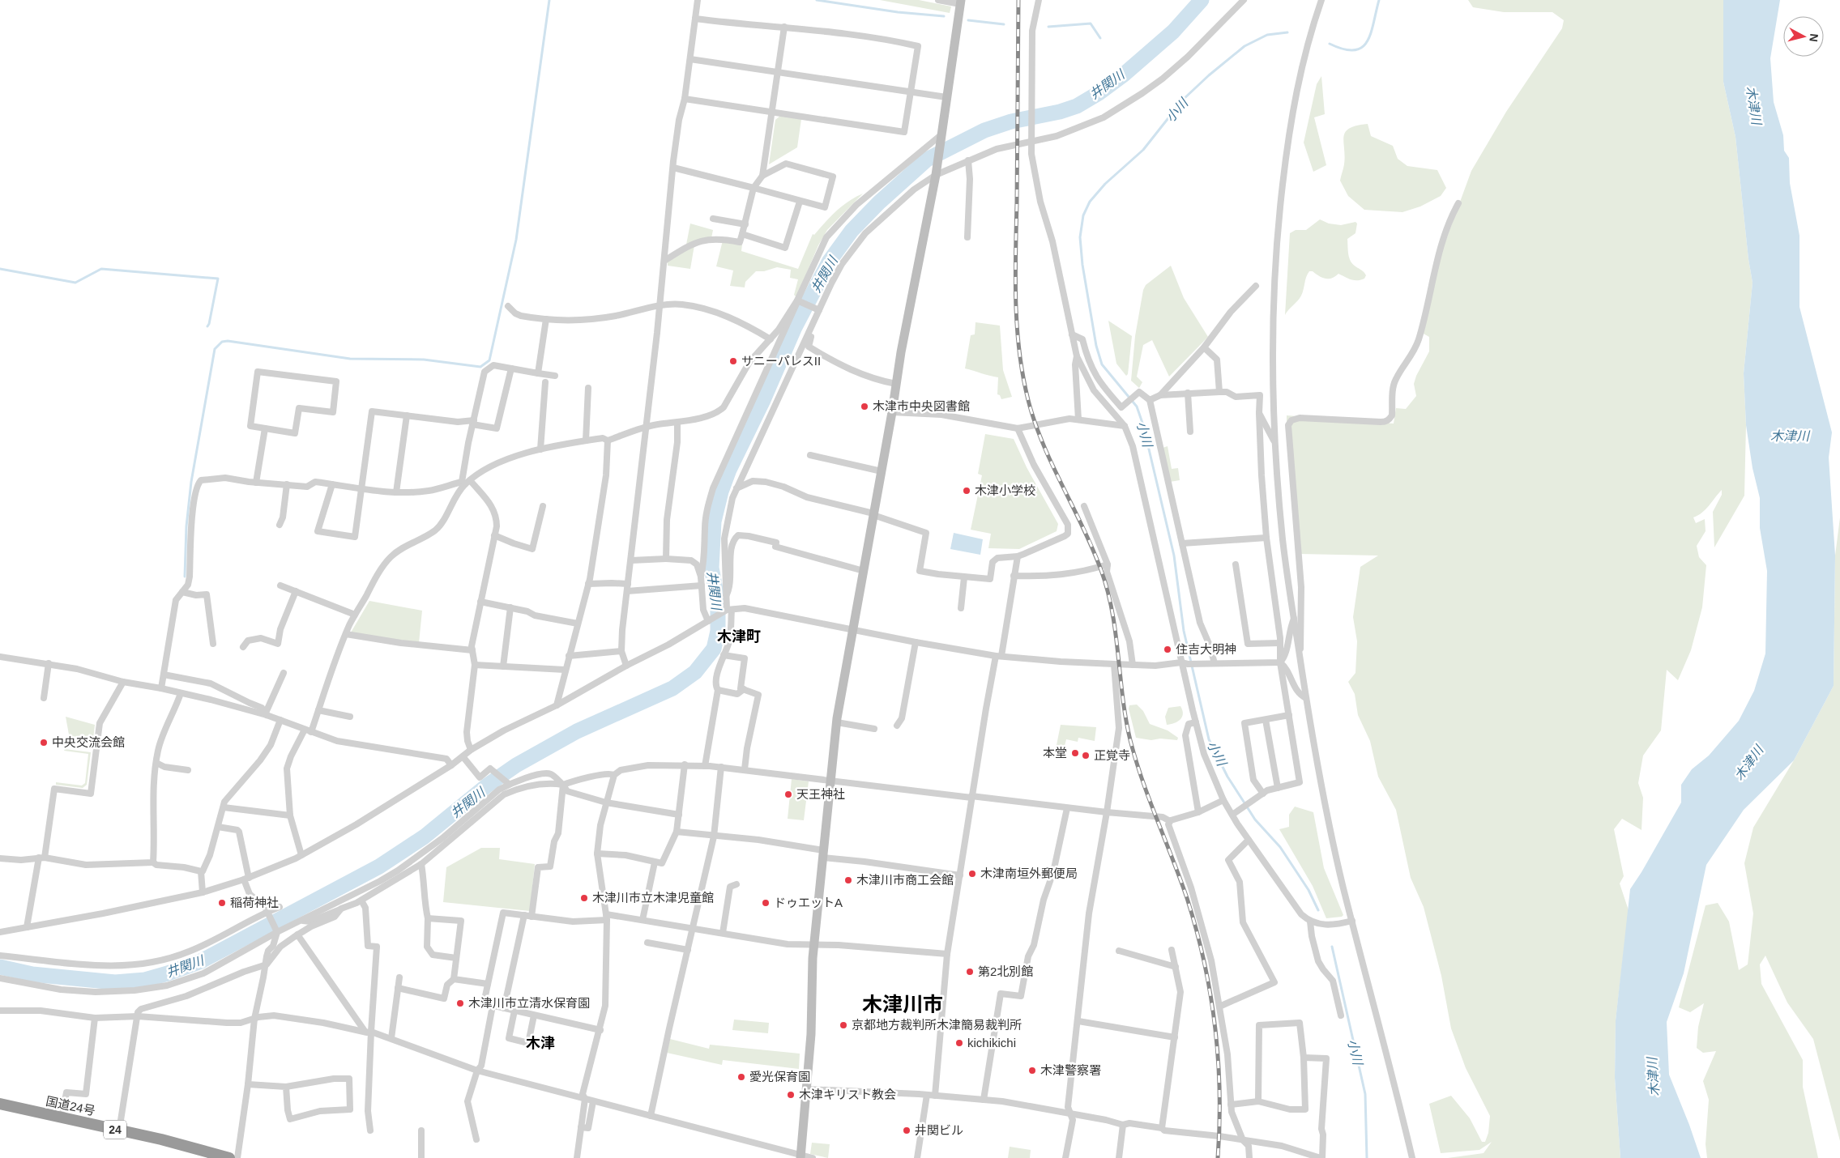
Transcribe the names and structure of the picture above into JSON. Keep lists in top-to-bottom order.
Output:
{
  "streets": {
    "highway": ["国道24号", "24"]
  },
  "districts": ["木津町", "木津川市", "木津"],
  "water": ["井関川", "木津川", "小川"],
  "places": [
    "サニーパレスII",
    "木津市中央図書館",
    "木津小学校",
    "住吉大明神",
    "中央交流会館",
    "本堂",
    "正覚寺",
    "天王神社",
    "木津南垣外郵便局",
    "木津川市商工会館",
    "木津川市立木津児童館",
    "稲荷神社",
    "ドゥエットA",
    "第2北別館",
    "木津川市立清水保育園",
    "京都地方裁判所木津簡易裁判所",
    "kichikichi",
    "木津警察署",
    "愛光保育園",
    "木津キリスト教会",
    "井関ビル"
  ],
  "north": "right"
}
